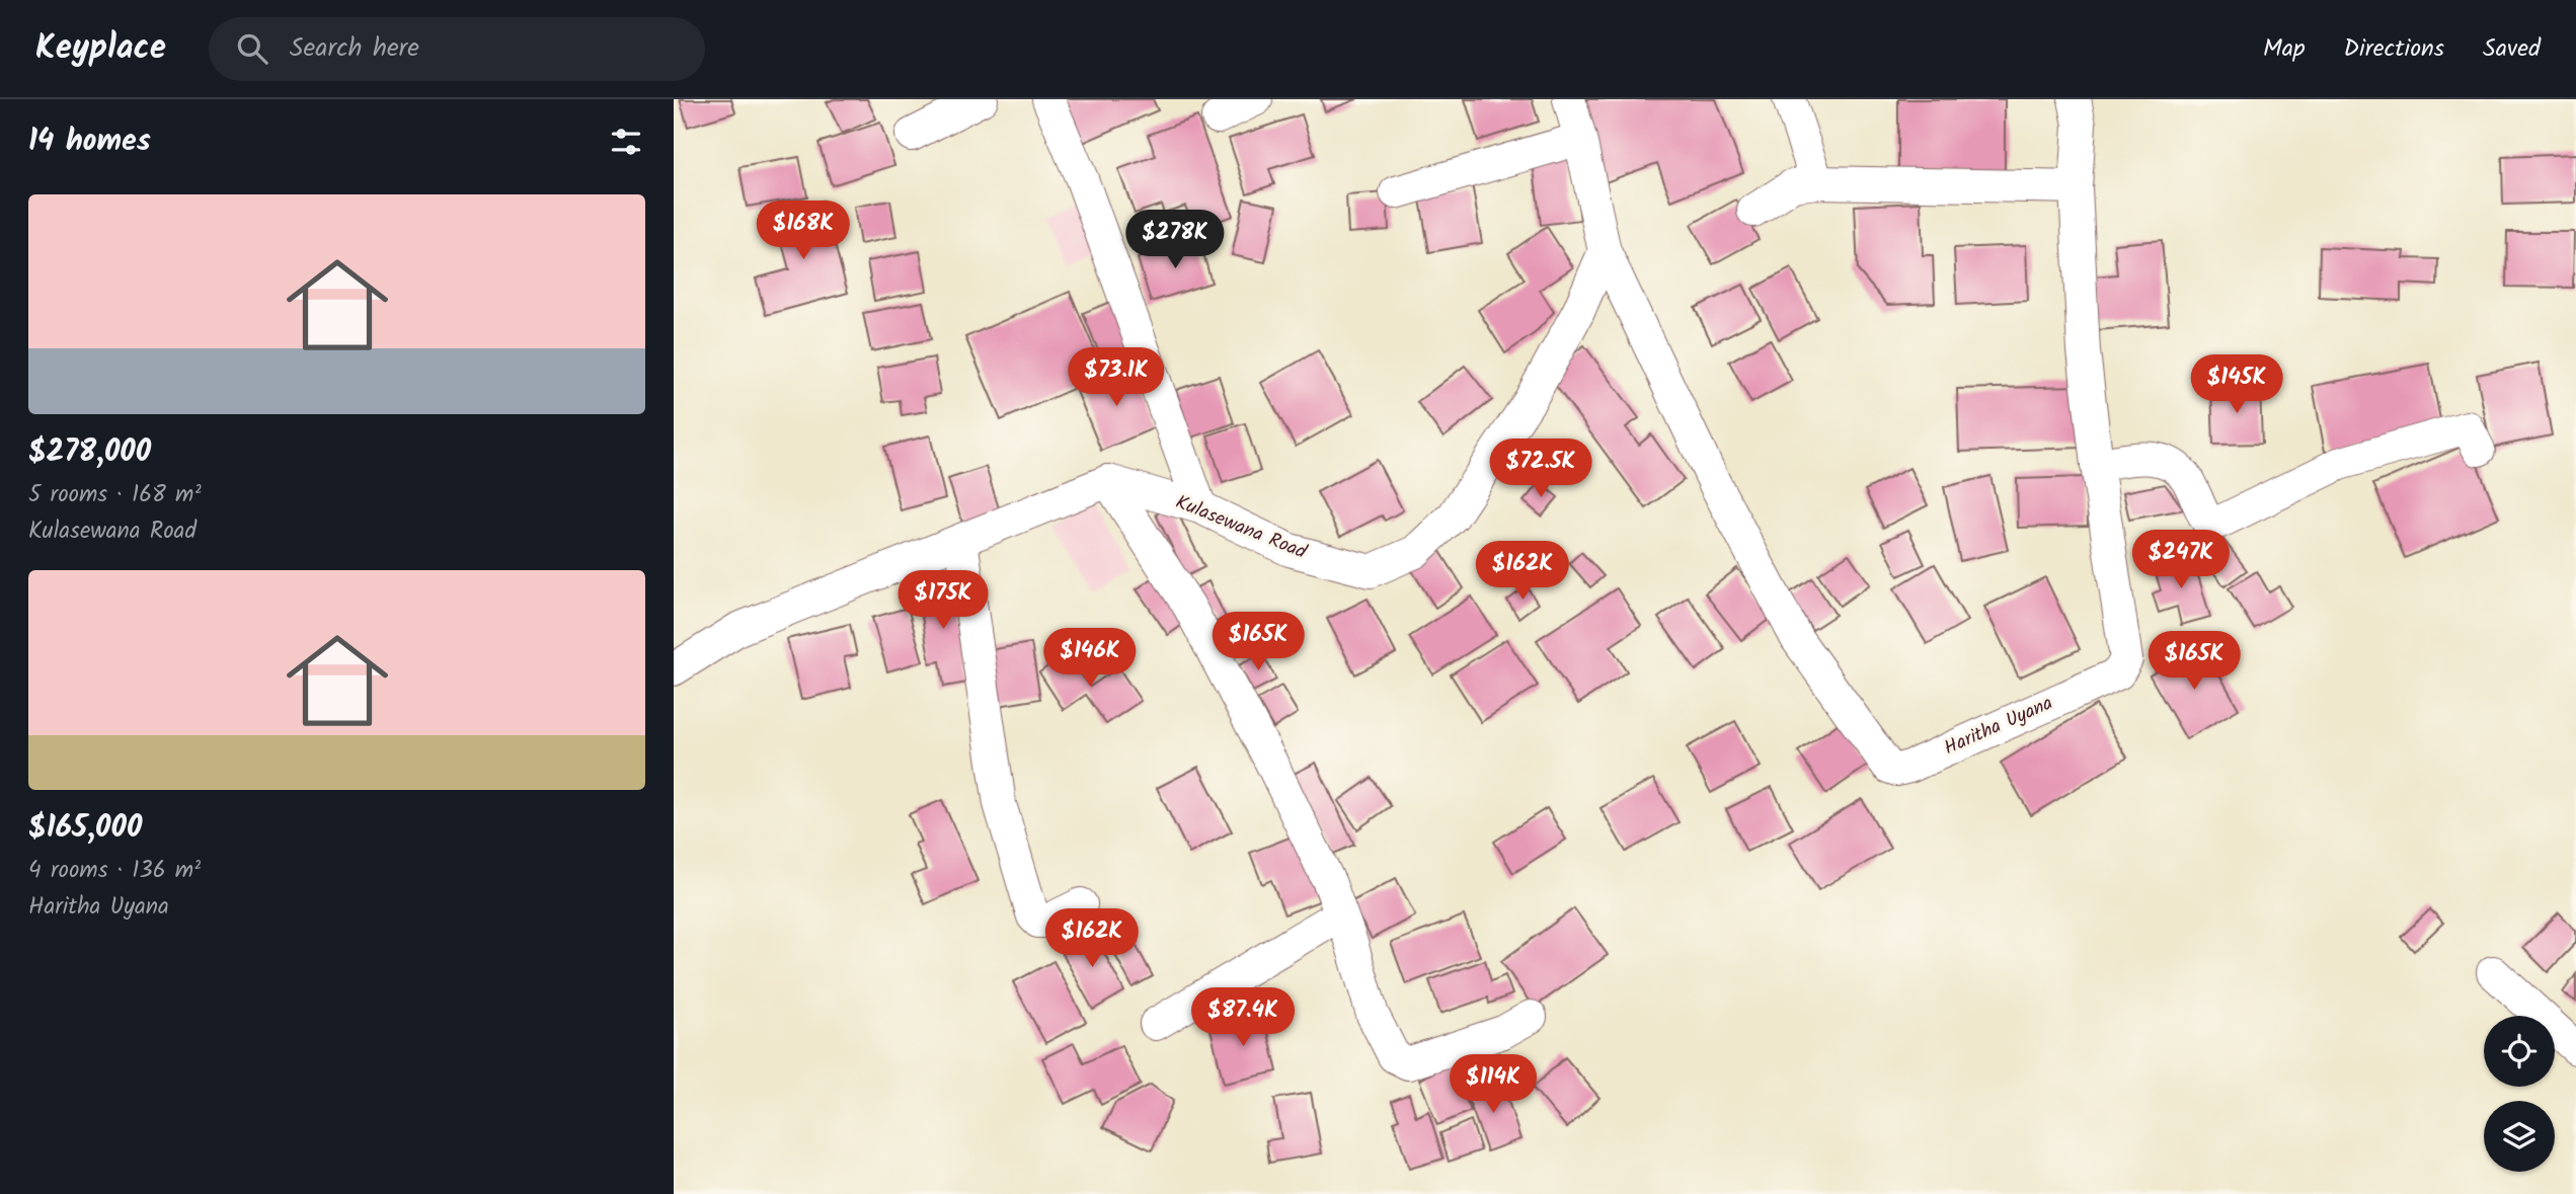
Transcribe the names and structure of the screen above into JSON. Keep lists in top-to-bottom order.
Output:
{
  "streets": {
    "street": ["Kulasewana Road", "Haritha Uyana"]
  },
  "crossings": [
    ["Kulasewana Road", "Haritha Uyana"]
  ],
  "page": {
    "header": "Keyplace",
    "search": "Search here",
    "nav": ["Map", "Directions", "Saved"],
    "heading": "14 homes",
    "list": [
      {
        "name": "$278,000",
        "note": "5 rooms · 168 m² · Kulasewana Road"
      },
      {
        "name": "$165,000",
        "note": "4 rooms · 136 m² · Haritha Uyana"
      }
    ],
    "price": [
      "$168K",
      "$278K",
      "$73.1K",
      "$145K",
      "$72.5K",
      "$247K",
      "$162K",
      "$175K",
      "$165K",
      "$146K",
      "$165K",
      "$162K",
      "$87.4K",
      "$114K"
    ]
  }
}
